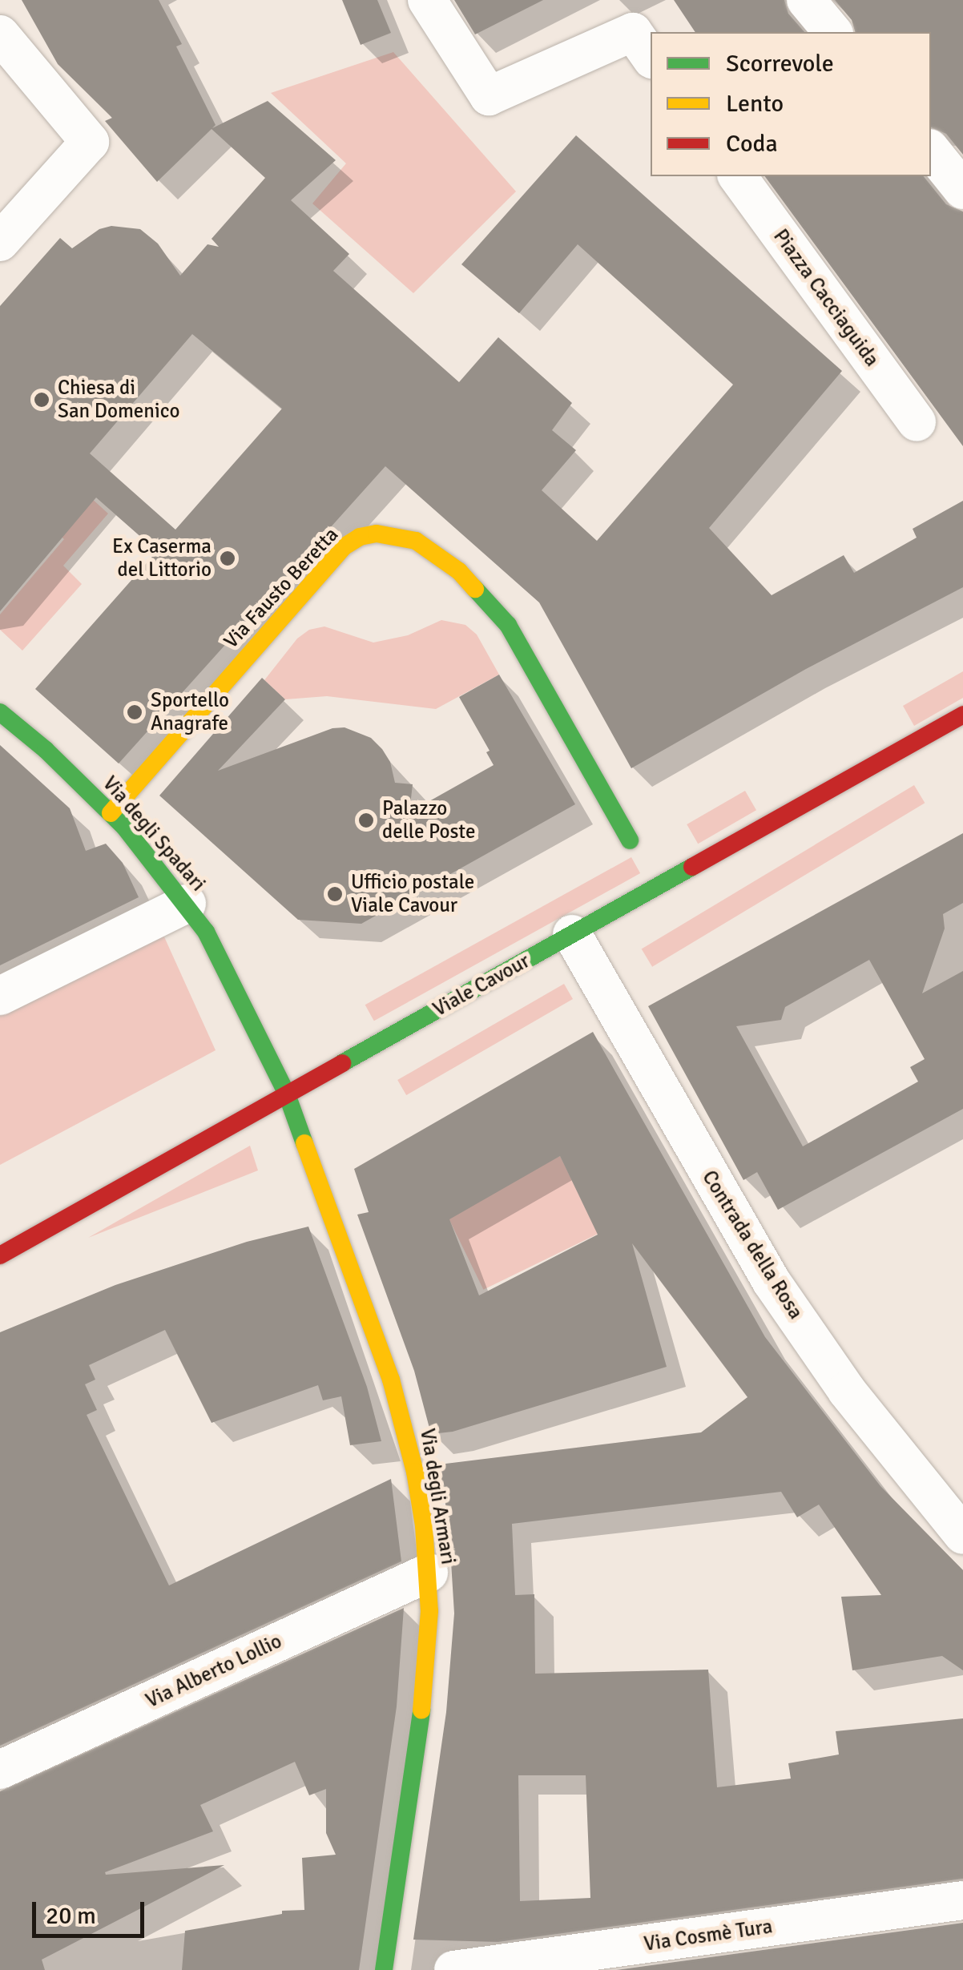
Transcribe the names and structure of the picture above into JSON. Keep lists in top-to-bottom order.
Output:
{
  "streets": {
    "street": [
      "Piazza Cacciaguida",
      "Via Fausto Beretta",
      "Via degli Spadari",
      "Viale Cavour",
      "Contrada della Rosa",
      "Via degli Armari",
      "Via Alberto Lollio",
      "Via Cosmè Tura"
    ]
  },
  "crossings": [
    ["Via Fausto Beretta", "Via degli Spadari"],
    ["Via degli Spadari", "Viale Cavour"],
    ["Via degli Spadari", "Via degli Armari"],
    ["Viale Cavour", "Contrada della Rosa"],
    ["Viale Cavour", "Via degli Armari"],
    ["Via degli Armari", "Via Alberto Lollio"]
  ],
  "places": [
    "Chiesa di San Domenico",
    "Ex Caserma del Littorio",
    "Sportello Anagrafe",
    "Palazzo delle Poste",
    "Ufficio postale Viale Cavour"
  ],
  "legend": ["Scorrevole", "Lento", "Coda"],
  "scale_bar": "20 m"
}
